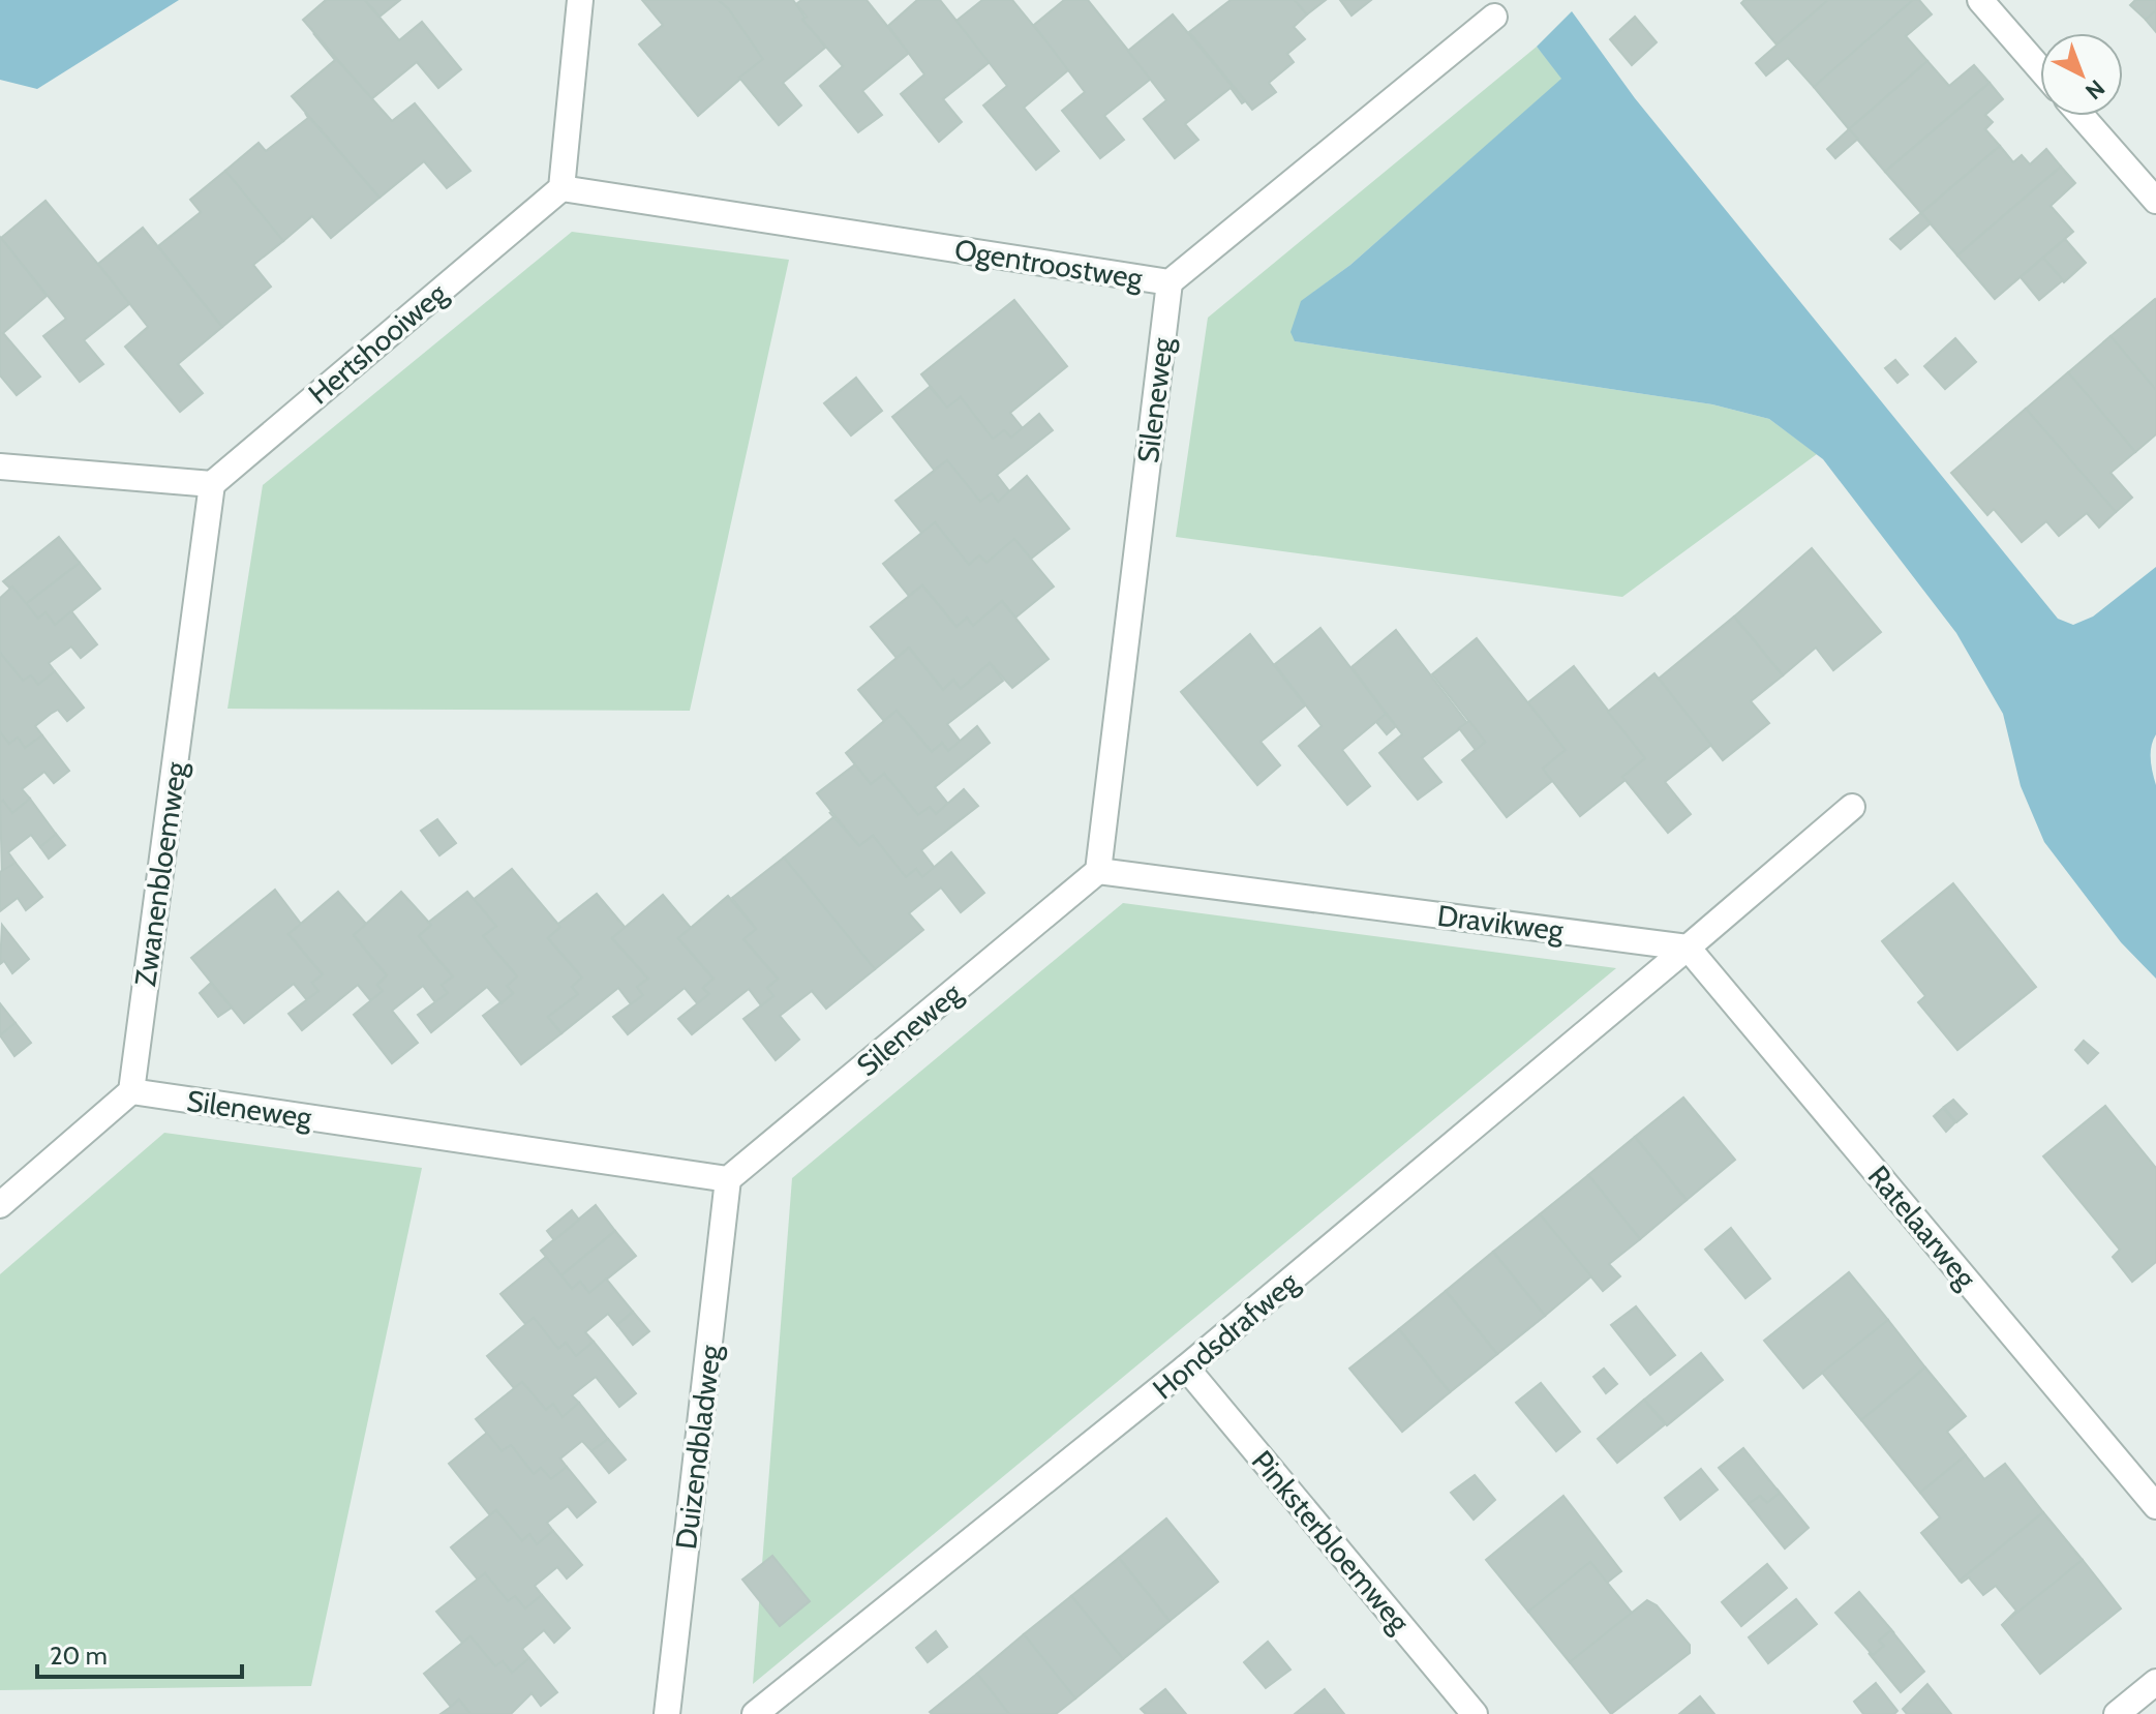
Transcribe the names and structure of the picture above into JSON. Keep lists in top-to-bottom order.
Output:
{
  "streets": {
    "street": [
      "Ogentroostweg",
      "Hertshooiweg",
      "Sileneweg",
      "Zwanenbloemweg",
      "Dravikweg",
      "Ratelaarweg",
      "Hondsdrafweg",
      "Duizendbladweg",
      "Pinksterbloemweg"
    ]
  },
  "crossings": [
    ["Ogentroostweg", "Hertshooiweg"],
    ["Ogentroostweg", "Sileneweg"],
    ["Hertshooiweg", "Zwanenbloemweg"],
    ["Sileneweg", "Zwanenbloemweg"],
    ["Sileneweg", "Dravikweg"],
    ["Sileneweg", "Duizendbladweg"],
    ["Dravikweg", "Ratelaarweg"],
    ["Dravikweg", "Hondsdrafweg"],
    ["Ratelaarweg", "Hondsdrafweg"],
    ["Hondsdrafweg", "Pinksterbloemweg"]
  ],
  "scale_bar": "20 m",
  "north": "bottom right"
}
